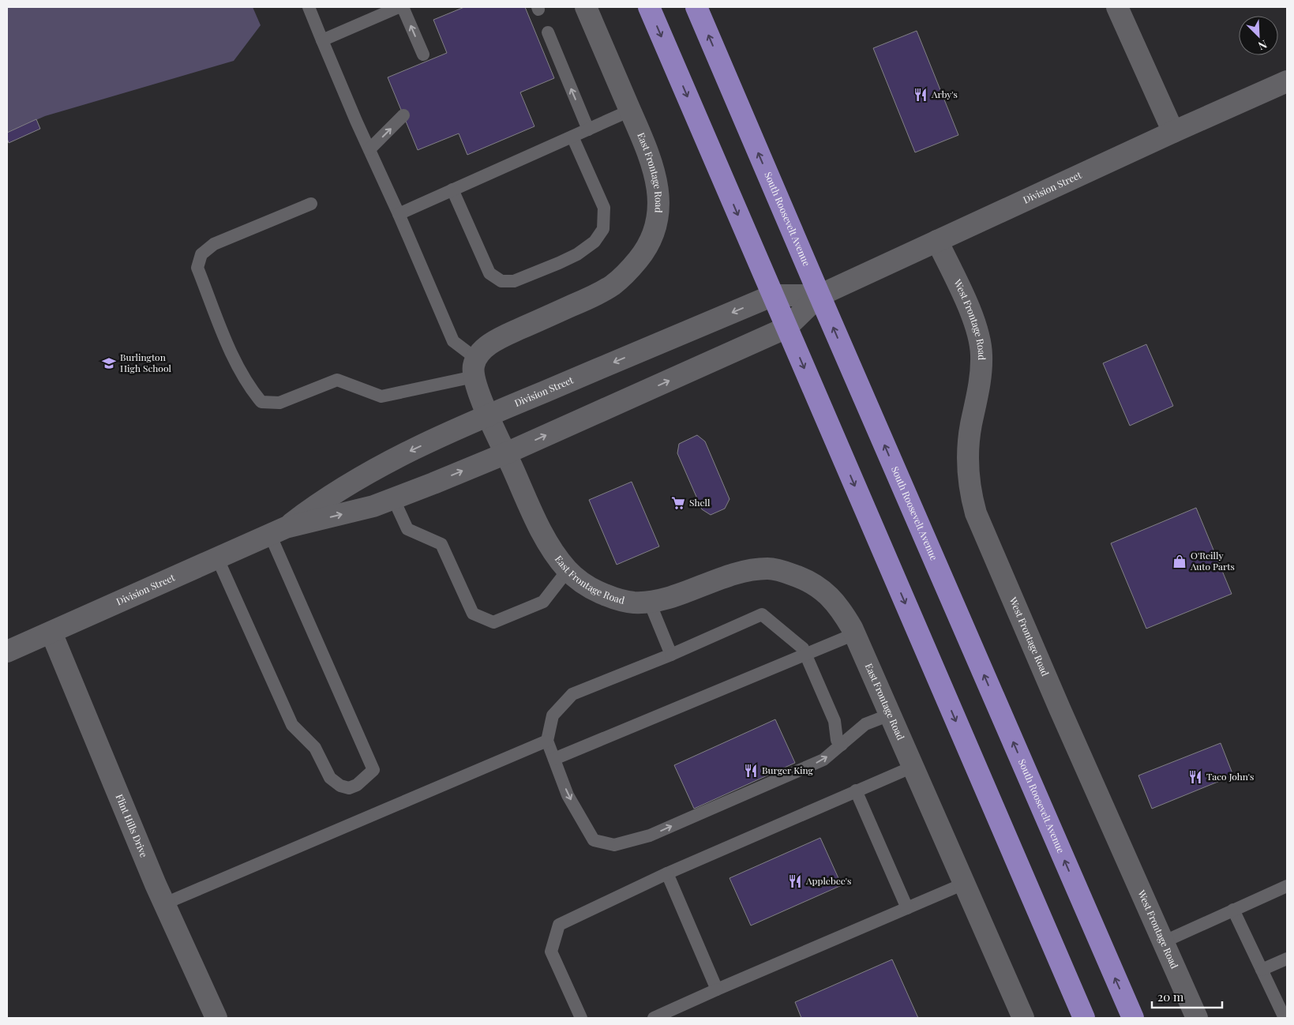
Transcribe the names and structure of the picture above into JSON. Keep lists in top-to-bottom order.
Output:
{
  "streets": {
    "highway": ["South Roosevelt Avenue"],
    "street": [
      "East Frontage Road",
      "Division Street",
      "West Frontage Road",
      "Flint Hills Drive"
    ]
  },
  "crossings": [
    ["East Frontage Road", "Division Street"],
    ["Division Street", "South Roosevelt Avenue"],
    ["Division Street", "West Frontage Road"],
    ["Division Street", "Flint Hills Drive"]
  ],
  "places": {
    "restaurant": [
      "Arby's",
      "Burger King",
      "Taco John's",
      "Applebee's"
    ],
    "school or university": ["Burlington High School"],
    "supermarket": ["Shell"],
    "shop": ["O'Reilly Auto Parts"]
  },
  "scale_bar": "20 m",
  "north": "bottom right"
}
